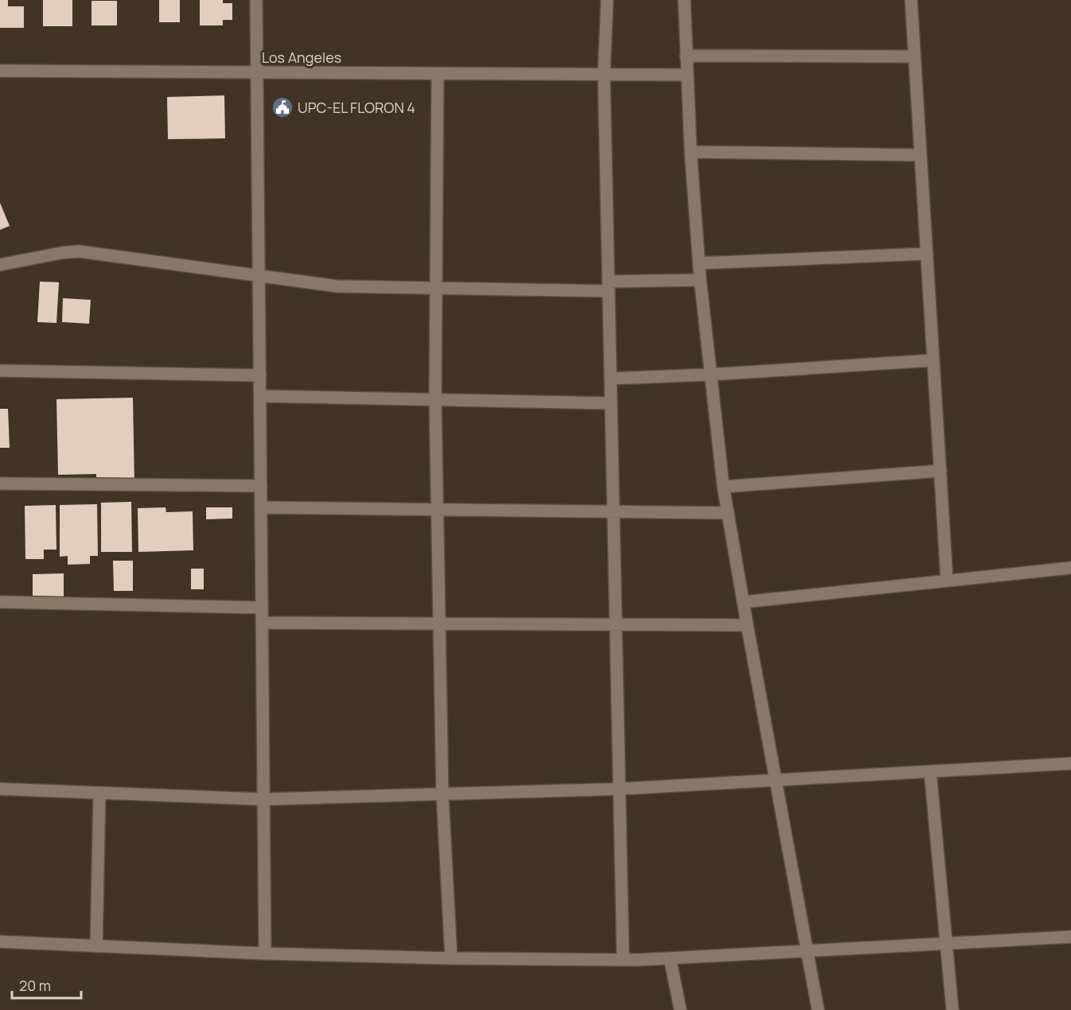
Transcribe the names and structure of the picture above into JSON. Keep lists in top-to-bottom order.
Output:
{
  "streets": {
    "street": ["Los Angeles"]
  },
  "places": {
    "public building": ["UPC-EL FLORON 4"]
  },
  "scale_bar": "20 m"
}
